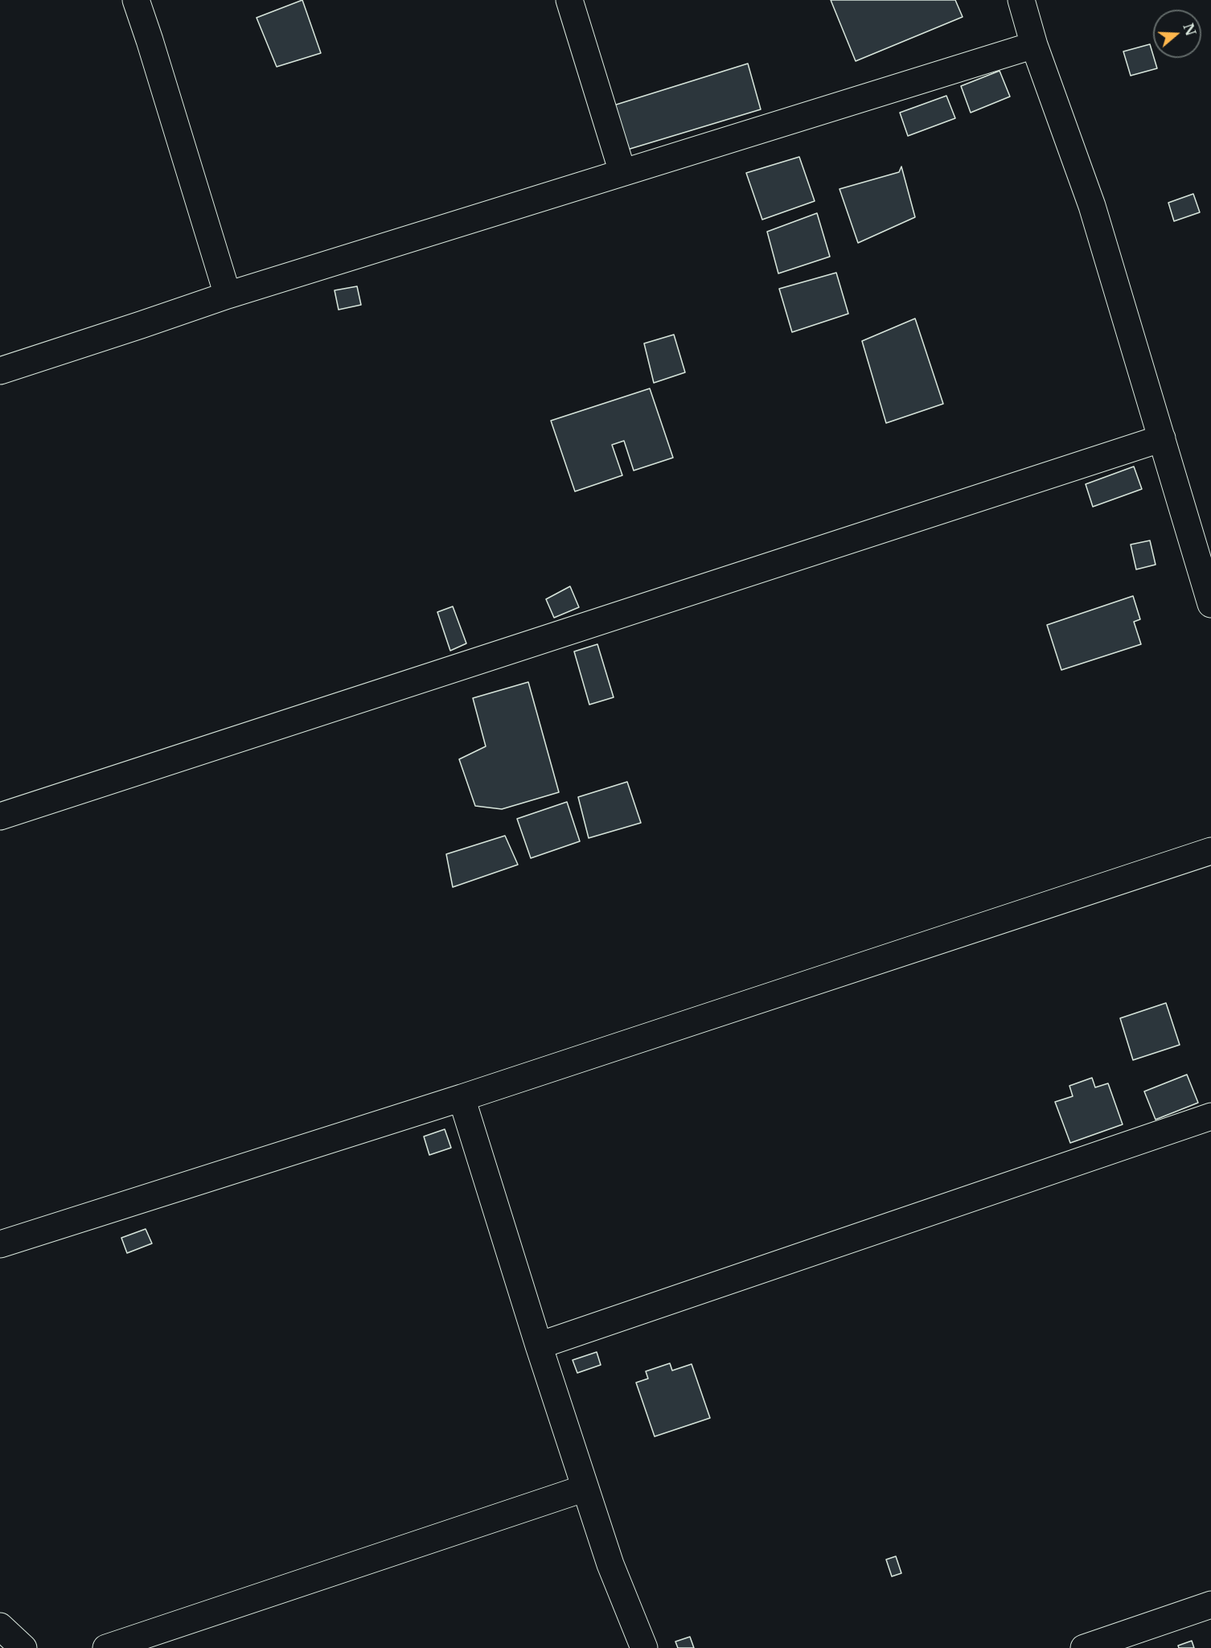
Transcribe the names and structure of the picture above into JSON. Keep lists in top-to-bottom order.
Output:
{
  "north": "right"
}
